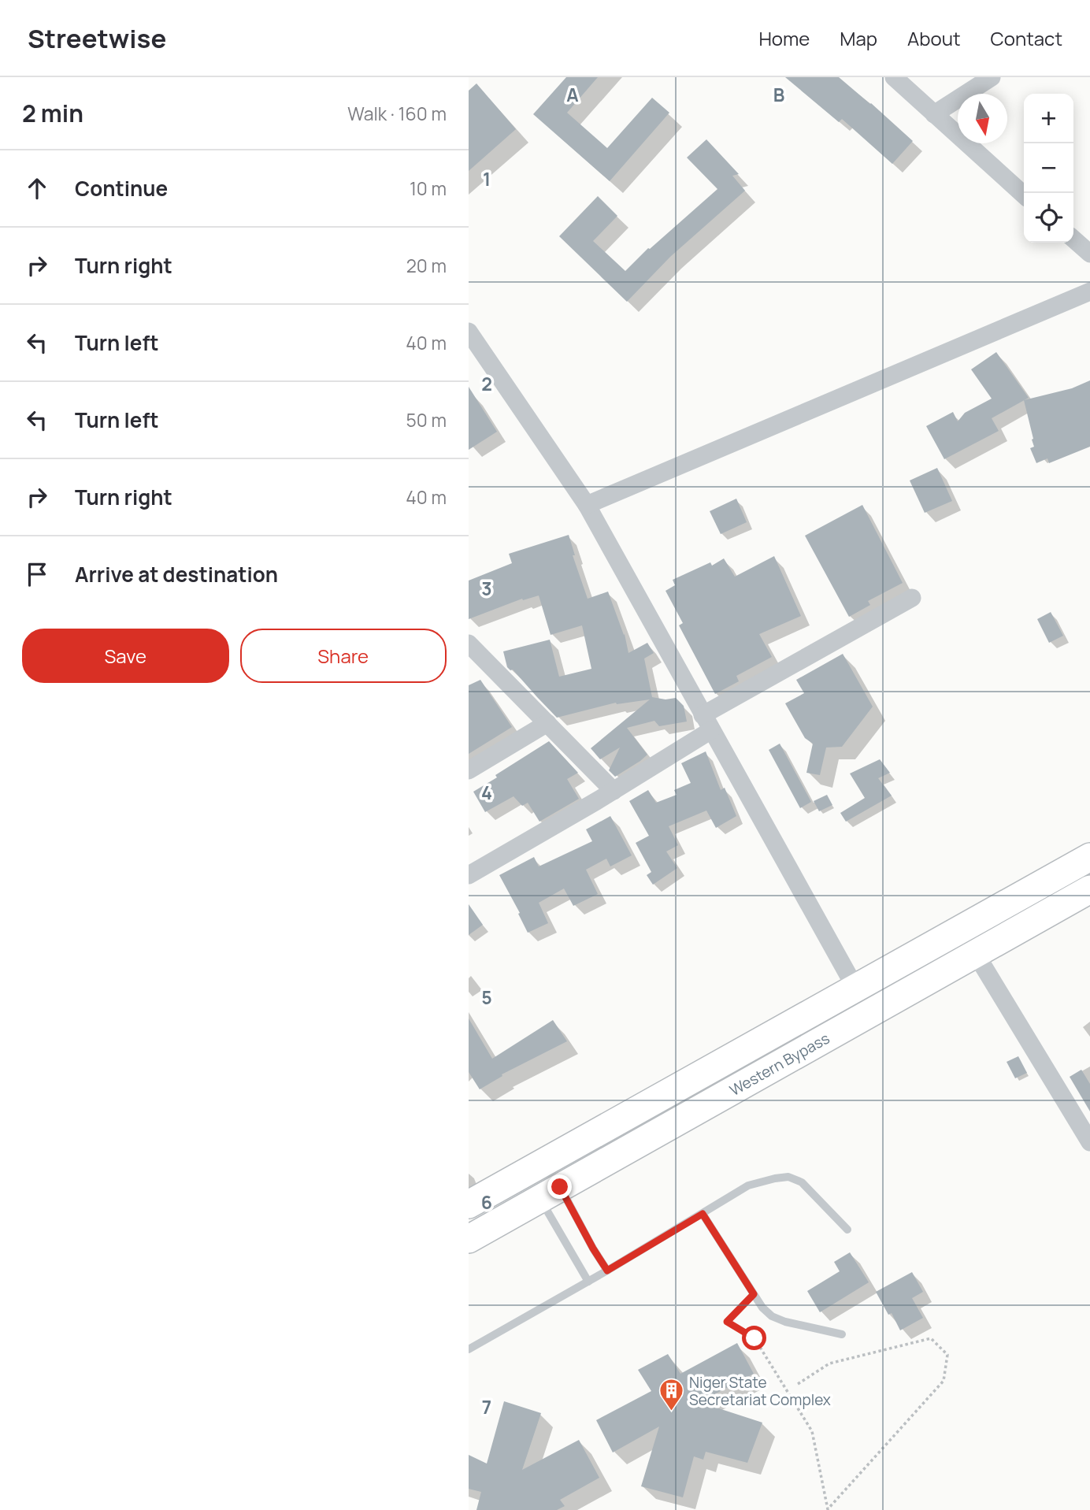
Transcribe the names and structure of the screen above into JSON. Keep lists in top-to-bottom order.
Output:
{
  "streets": {
    "main road": ["Western Bypass"]
  },
  "places": {
    "building": ["Niger State Secretariat Complex"]
  },
  "north": "bottom",
  "page": {
    "header": "Streetwise",
    "nav": [
      "Home",
      "Map",
      "About",
      "Contact"
    ],
    "heading": ["2 min", "Walk · 160 m"],
    "map_buttons": ["+", "−"],
    "list": [
      ["Continue", "10 m"],
      ["Turn right", "20 m"],
      ["Turn left", "40 m"],
      ["Turn left", "50 m"],
      ["Turn right", "40 m"],
      "Arrive at destination"
    ],
    "buttons": ["Save", "Share"]
  },
  "grid": {
    "columns": ["A", "B"],
    "rows": [
      "1",
      "2",
      "3",
      "4",
      "5",
      "6",
      "7"
    ]
  }
}
